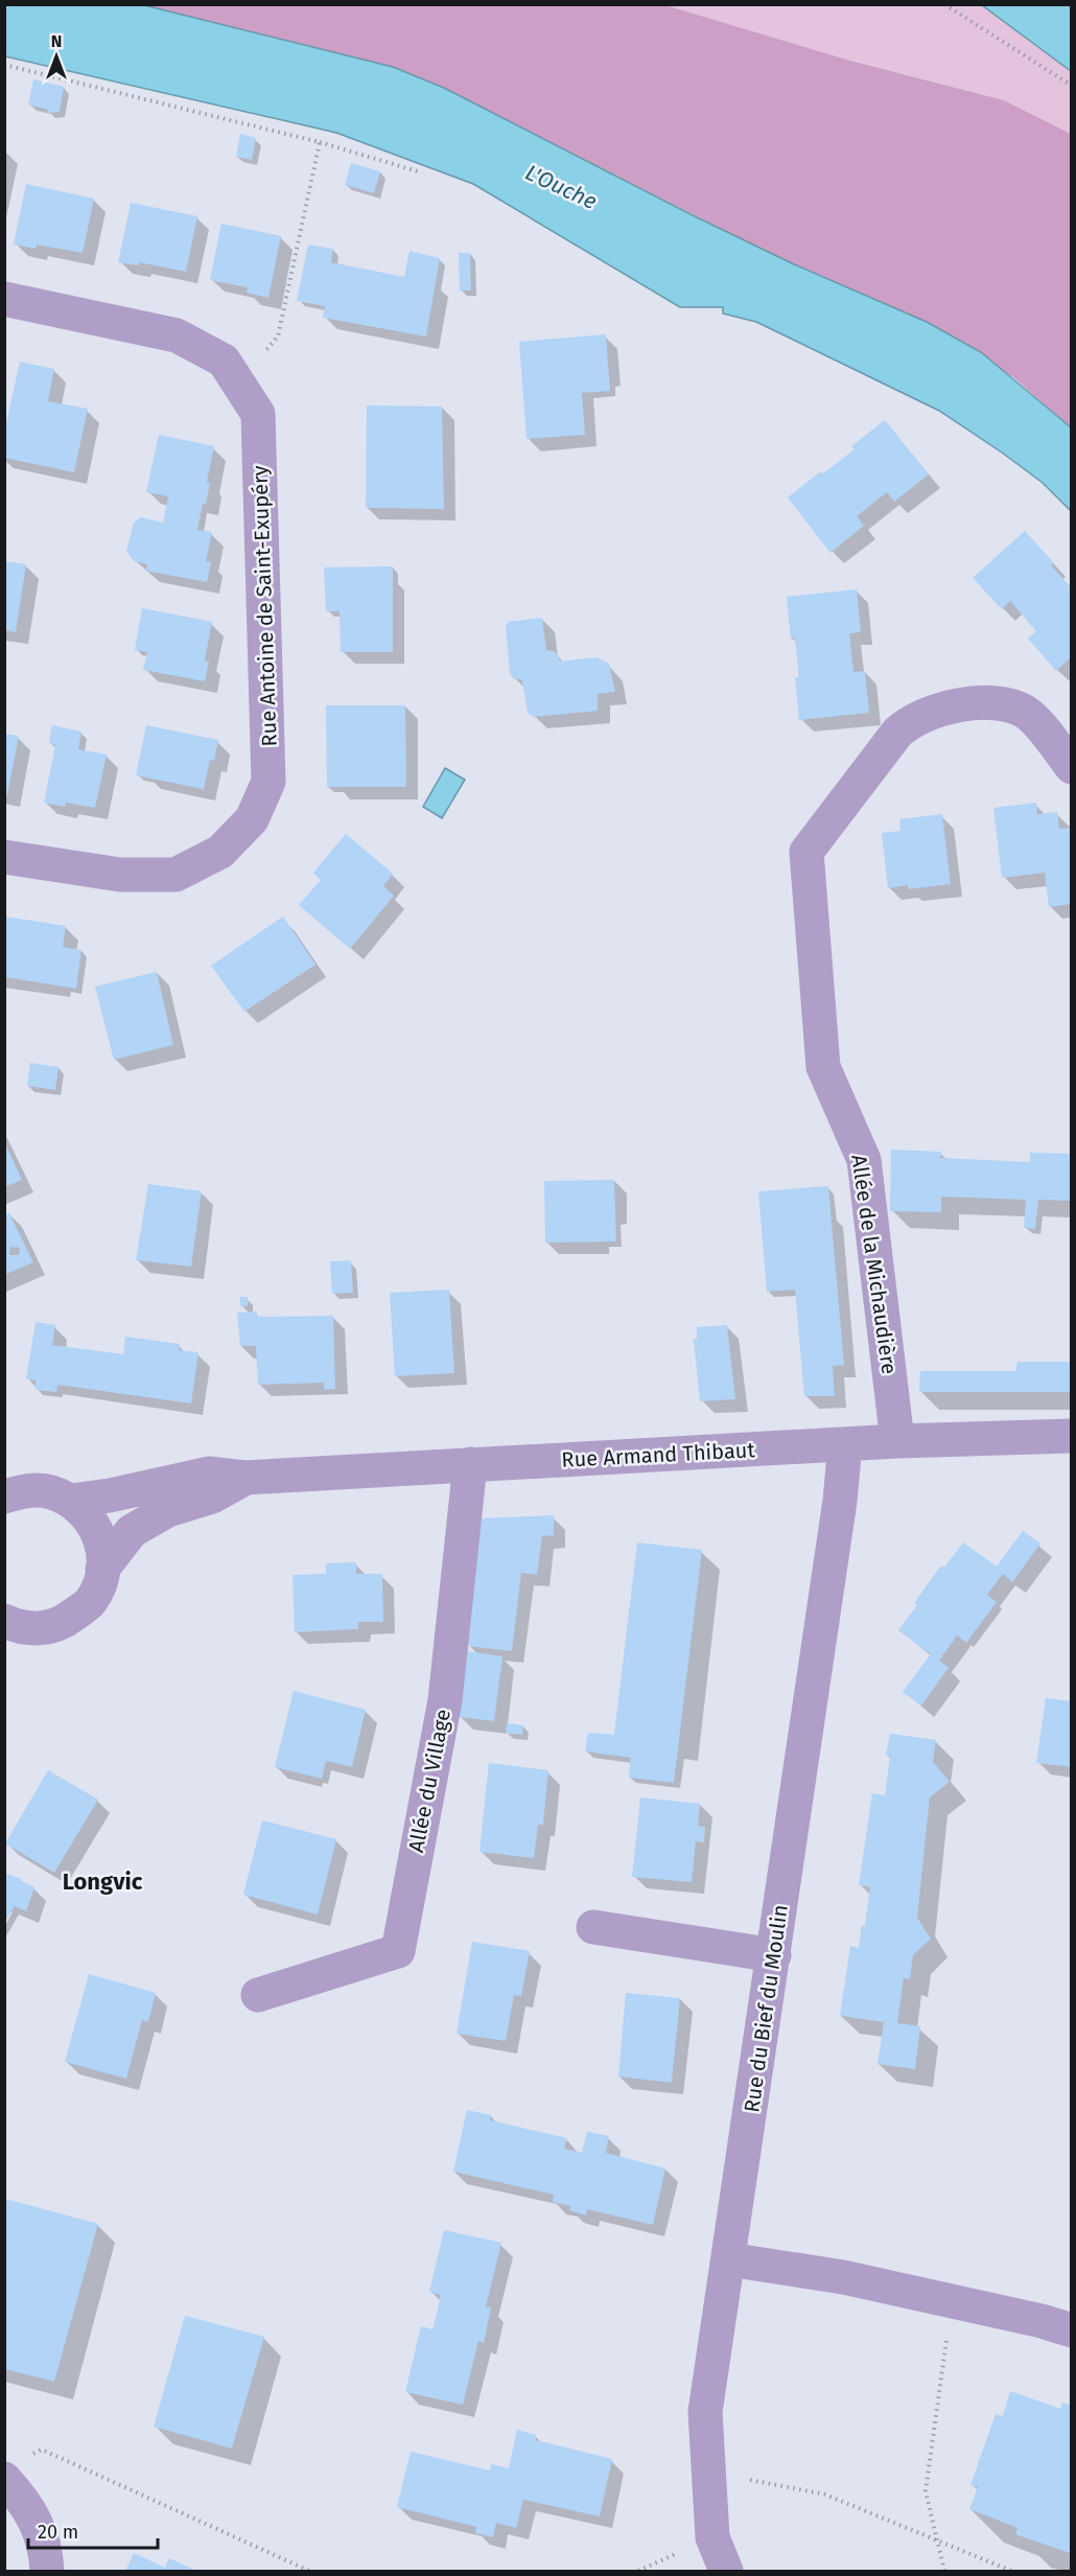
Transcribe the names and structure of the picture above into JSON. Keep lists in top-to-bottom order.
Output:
{
  "streets": {
    "street": [
      "Rue Antoine de Saint-Exupéry",
      "Allée de la Michaudière",
      "Rue Armand Thibaut",
      "Allée du Village",
      "Rue du Bief du Moulin"
    ]
  },
  "crossings": [
    ["Allée de la Michaudière", "Rue Armand Thibaut"],
    ["Rue Armand Thibaut", "Allée du Village"],
    ["Rue Armand Thibaut", "Rue du Bief du Moulin"]
  ],
  "districts": ["Longvic"],
  "water": ["L'Ouche"],
  "scale_bar": "20 m",
  "north": "top"
}
